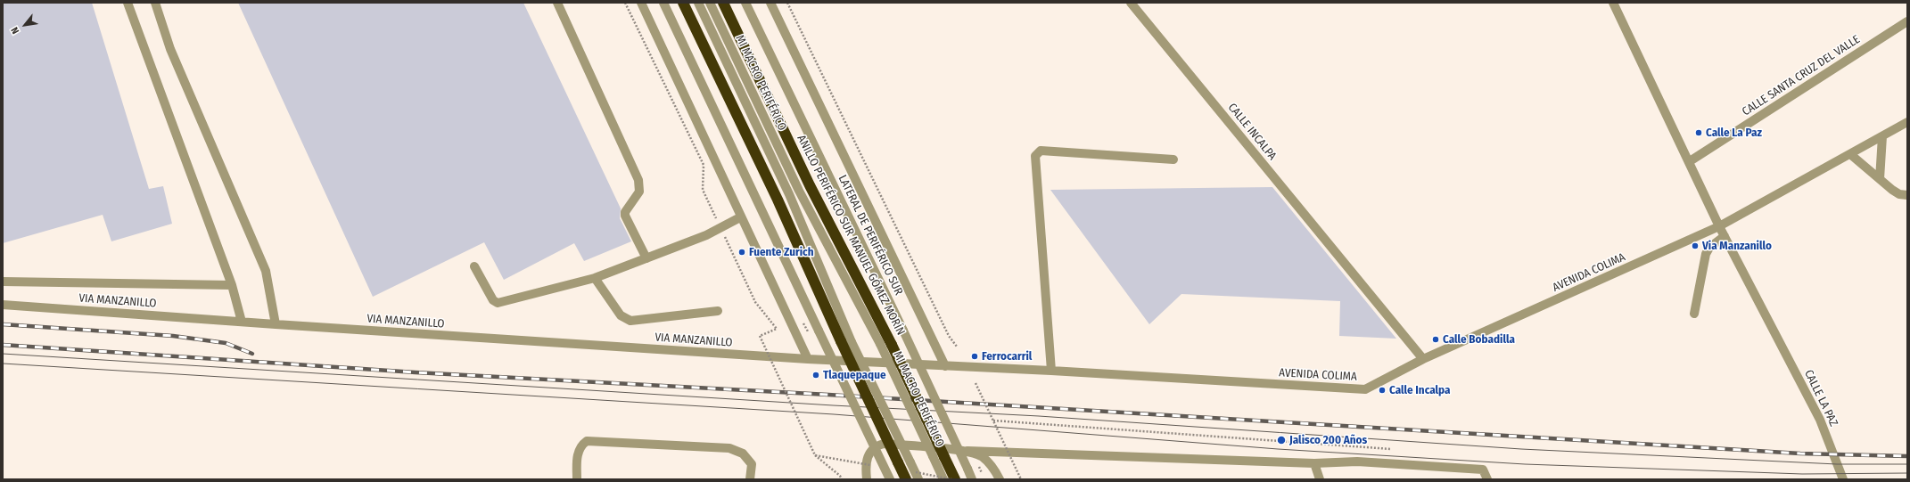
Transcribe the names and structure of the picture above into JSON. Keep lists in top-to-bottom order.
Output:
{
  "streets": {
    "highway": ["ANILLO PERIFÉRICO SUR MANUEL GÓMEZ MORÍN"],
    "street": [
      "CALLE SANTA CRUZ DEL VALLE",
      "MI MACRO PERIFÉRICO",
      "CALLE INCALPA",
      "LATERAL DE PERIFÉRICO SUR",
      "AVENIDA COLIMA",
      "VIA MANZANILLO",
      "CALLE LA PAZ"
    ]
  },
  "crossings": [
    ["CALLE SANTA CRUZ DEL VALLE", "CALLE LA PAZ"],
    ["CALLE INCALPA", "AVENIDA COLIMA"],
    ["AVENIDA COLIMA", "VIA MANZANILLO"],
    ["AVENIDA COLIMA", "CALLE LA PAZ"]
  ],
  "places": [
    "Calle La Paz",
    "Via Manzanillo",
    "Fuente Zurich",
    "Calle Bobadilla",
    "Ferrocarril",
    "Tlaquepaque",
    "Calle Incalpa",
    "Jalisco 200 Años"
  ],
  "north": "bottom left"
}
